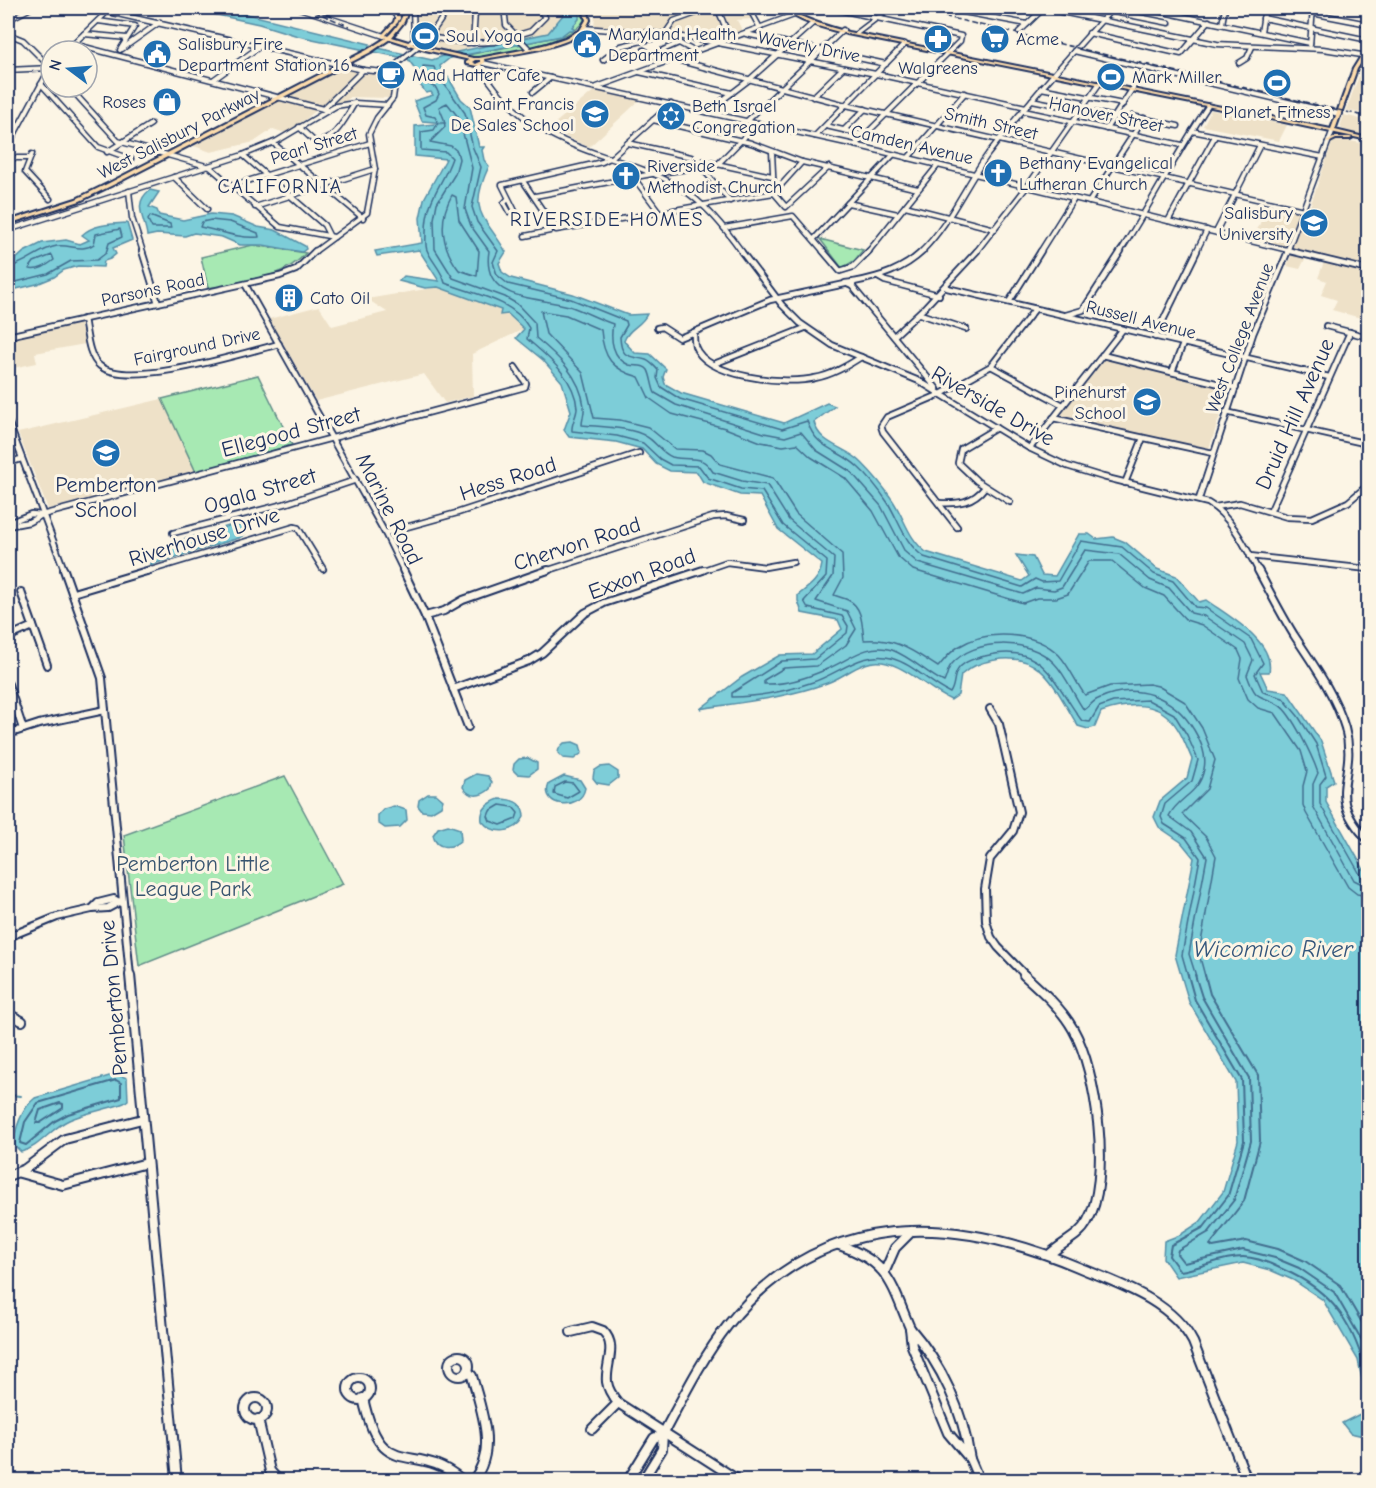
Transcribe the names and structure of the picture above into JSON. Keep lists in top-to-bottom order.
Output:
{
  "streets": {
    "main road": ["West Salisbury Parkway", "West College Avenue"],
    "street": [
      "Waverly Drive",
      "Hanover Street",
      "Smith Street",
      "Camden Avenue",
      "Pearl Street",
      "Parsons Road",
      "Russell Avenue",
      "Fairground Drive",
      "Riverside Drive",
      "Druid Hill Avenue",
      "Ellegood Street",
      "Hess Road",
      "Ogala Street",
      "Marine Road",
      "Riverhouse Drive",
      "Chervon Road",
      "Exxon Road",
      "Pemberton Drive"
    ]
  },
  "crossings": [
    ["Waverly Drive", "Hanover Street"],
    ["Smith Street", "West College Avenue"],
    ["Camden Avenue", "West College Avenue"],
    ["Camden Avenue", "Riverside Drive"],
    ["Parsons Road", "Fairground Drive"],
    ["Parsons Road", "Marine Road"],
    ["Russell Avenue", "West College Avenue"],
    ["Russell Avenue", "Druid Hill Avenue"],
    ["West College Avenue", "Riverside Drive"],
    ["Fairground Drive", "Marine Road"],
    ["Ellegood Street", "Marine Road"],
    ["Ellegood Street", "Pemberton Drive"],
    ["Hess Road", "Marine Road"],
    ["Ogala Street", "Marine Road"],
    ["Marine Road", "Chervon Road"],
    ["Marine Road", "Exxon Road"],
    ["Riverhouse Drive", "Pemberton Drive"]
  ],
  "districts": ["CALIFORNIA", "RIVERSIDE HOMES"],
  "water": ["Wicomico River"],
  "parks": ["Pemberton Little League Park"],
  "places": {
    "sports": ["Soul Yoga", "Mark Miller", "Planet Fitness"],
    "pharmacy": ["Walgreens"],
    "supermarket": ["Acme"],
    "public building": ["Maryland Health Department", "Salisbury Fire Department Station 16"],
    "cafe": ["Mad Hatter Cafe"],
    "shop": ["Roses"],
    "school or university": [
      "Saint Francis De Sales School",
      "Salisbury University",
      "Pinehurst School",
      "Pemberton School"
    ],
    "synagogue": ["Beth Israel Congregation"],
    "church": ["Bethany Evangelical Lutheran Church", "Riverside Methodist Church"],
    "building": ["Cato Oil"]
  },
  "north": "left"
}
